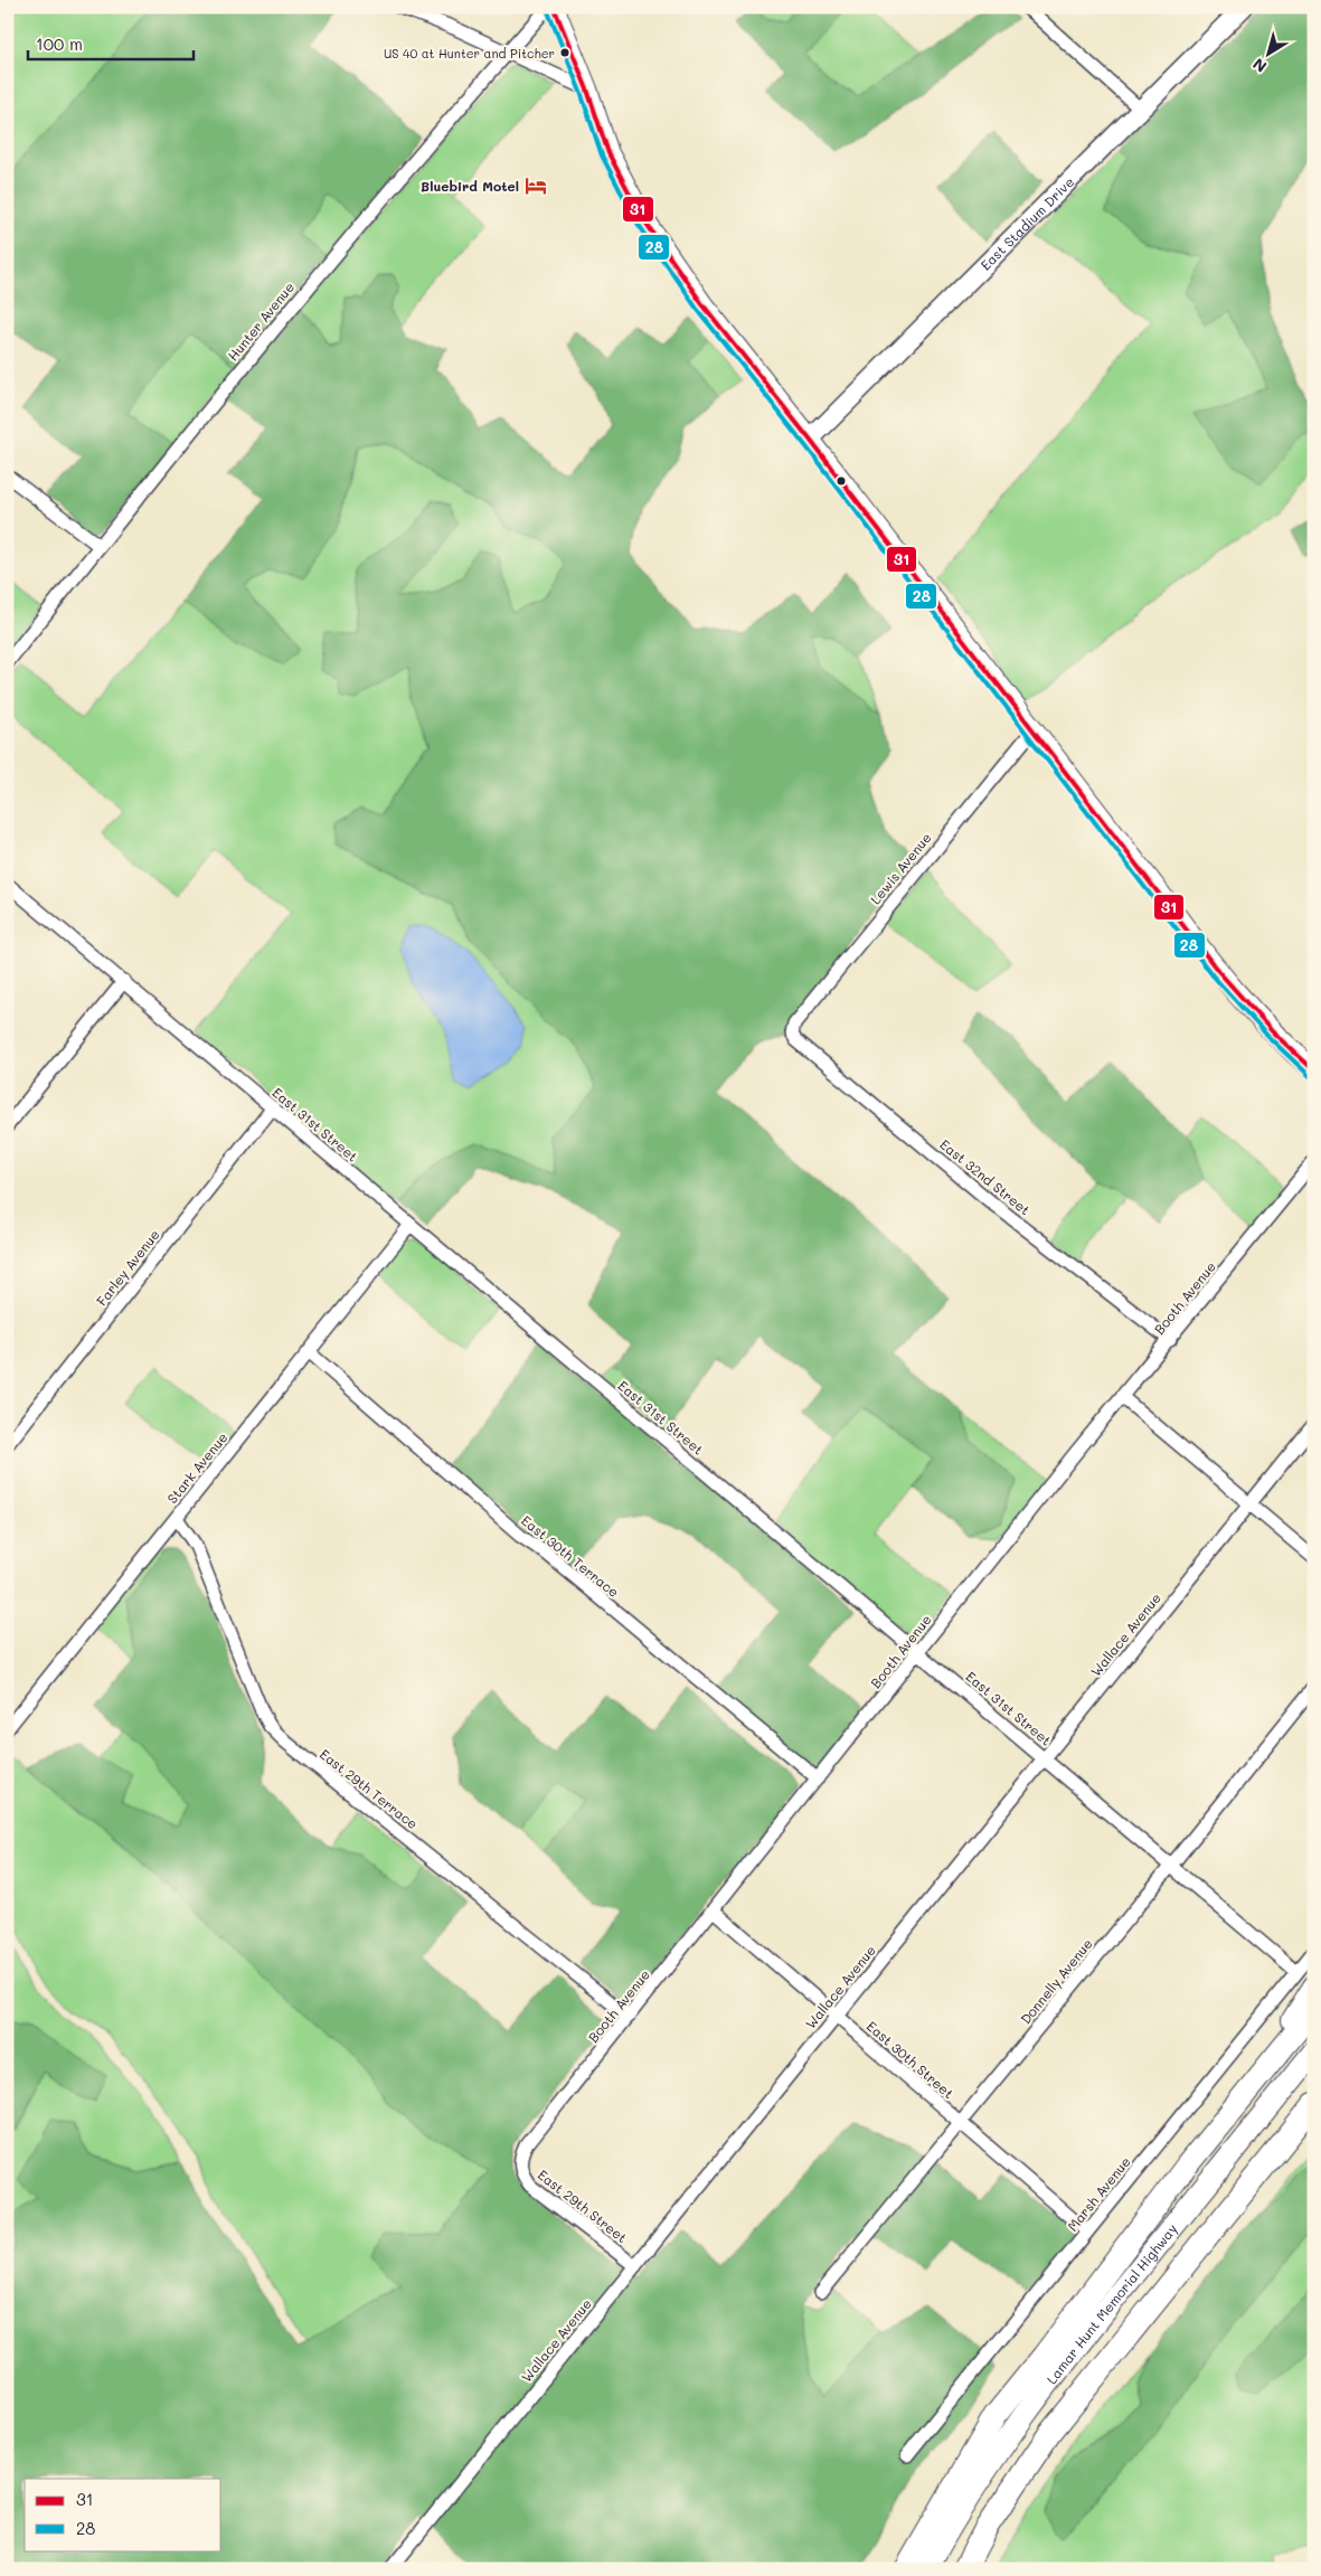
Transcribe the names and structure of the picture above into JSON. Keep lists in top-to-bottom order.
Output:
{
  "streets": {
    "highway": ["Lamar Hunt Memorial Highway"],
    "main road": ["East Stadium Drive"],
    "street": [
      "Hunter Avenue",
      "Lewis Avenue",
      "East 31st Street",
      "East 32nd Street",
      "Farley Avenue",
      "Booth Avenue",
      "Stark Avenue",
      "East 30th Terrace",
      "Wallace Avenue",
      "East 29th Terrace",
      "Donnelly Avenue",
      "East 30th Street",
      "Marsh Avenue",
      "East 29th Street"
    ]
  },
  "crossings": [
    ["Lewis Avenue", "East 32nd Street"],
    ["East 31st Street", "Farley Avenue"],
    ["East 31st Street", "Booth Avenue"],
    ["East 31st Street", "Stark Avenue"],
    ["East 31st Street", "Wallace Avenue"],
    ["East 31st Street", "Donnelly Avenue"],
    ["East 31st Street", "Marsh Avenue"],
    ["East 32nd Street", "Booth Avenue"],
    ["Booth Avenue", "East 30th Terrace"],
    ["Booth Avenue", "East 29th Terrace"],
    ["Booth Avenue", "East 30th Street"],
    ["Booth Avenue", "East 29th Street"],
    ["Stark Avenue", "East 30th Terrace"],
    ["Stark Avenue", "East 29th Terrace"],
    ["Wallace Avenue", "East 30th Street"],
    ["Wallace Avenue", "East 29th Street"],
    ["Donnelly Avenue", "East 30th Street"],
    ["East 30th Street", "Marsh Avenue"]
  ],
  "places": {
    "other": ["US 40 at Hunter and Pitcher"],
    "hotel": ["Bluebird Motel"]
  },
  "lines": ["transit line 31", "transit line 28"],
  "legend": ["31", "28"],
  "scale_bar": "100 m",
  "north": "bottom left"
}
